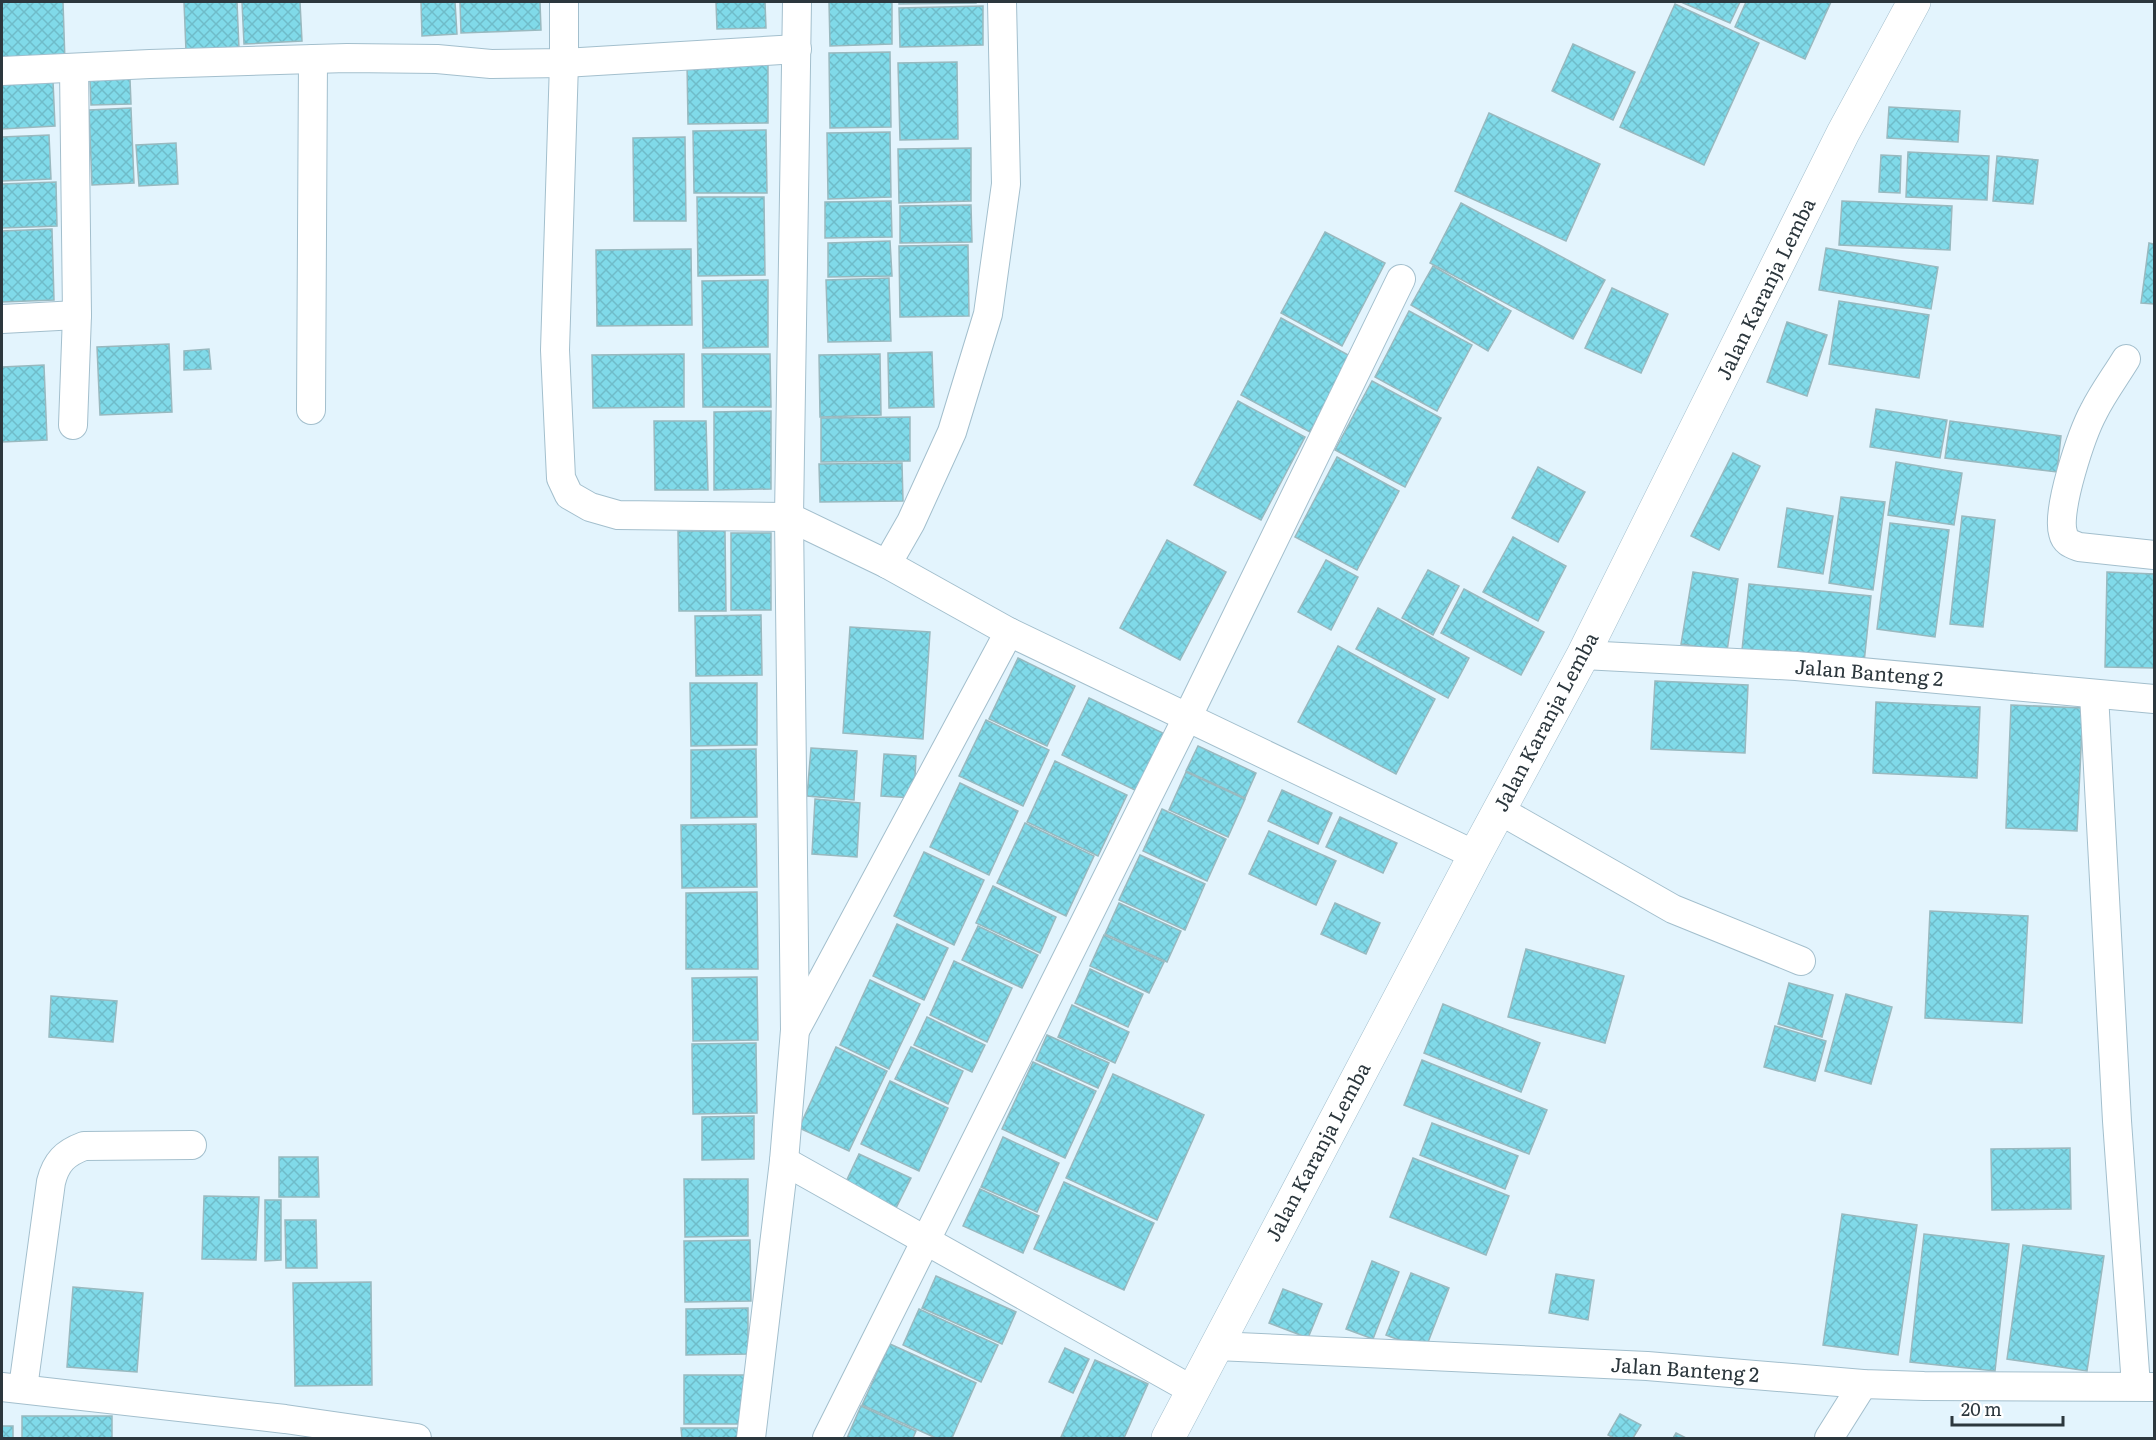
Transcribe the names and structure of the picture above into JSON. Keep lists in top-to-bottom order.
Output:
{
  "streets": {
    "main road": ["Jalan Karanja Lemba"],
    "street": ["Jalan Banteng 2"]
  },
  "crossings": [
    ["Jalan Karanja Lemba", "Jalan Banteng 2"]
  ],
  "scale_bar": "20 m"
}
